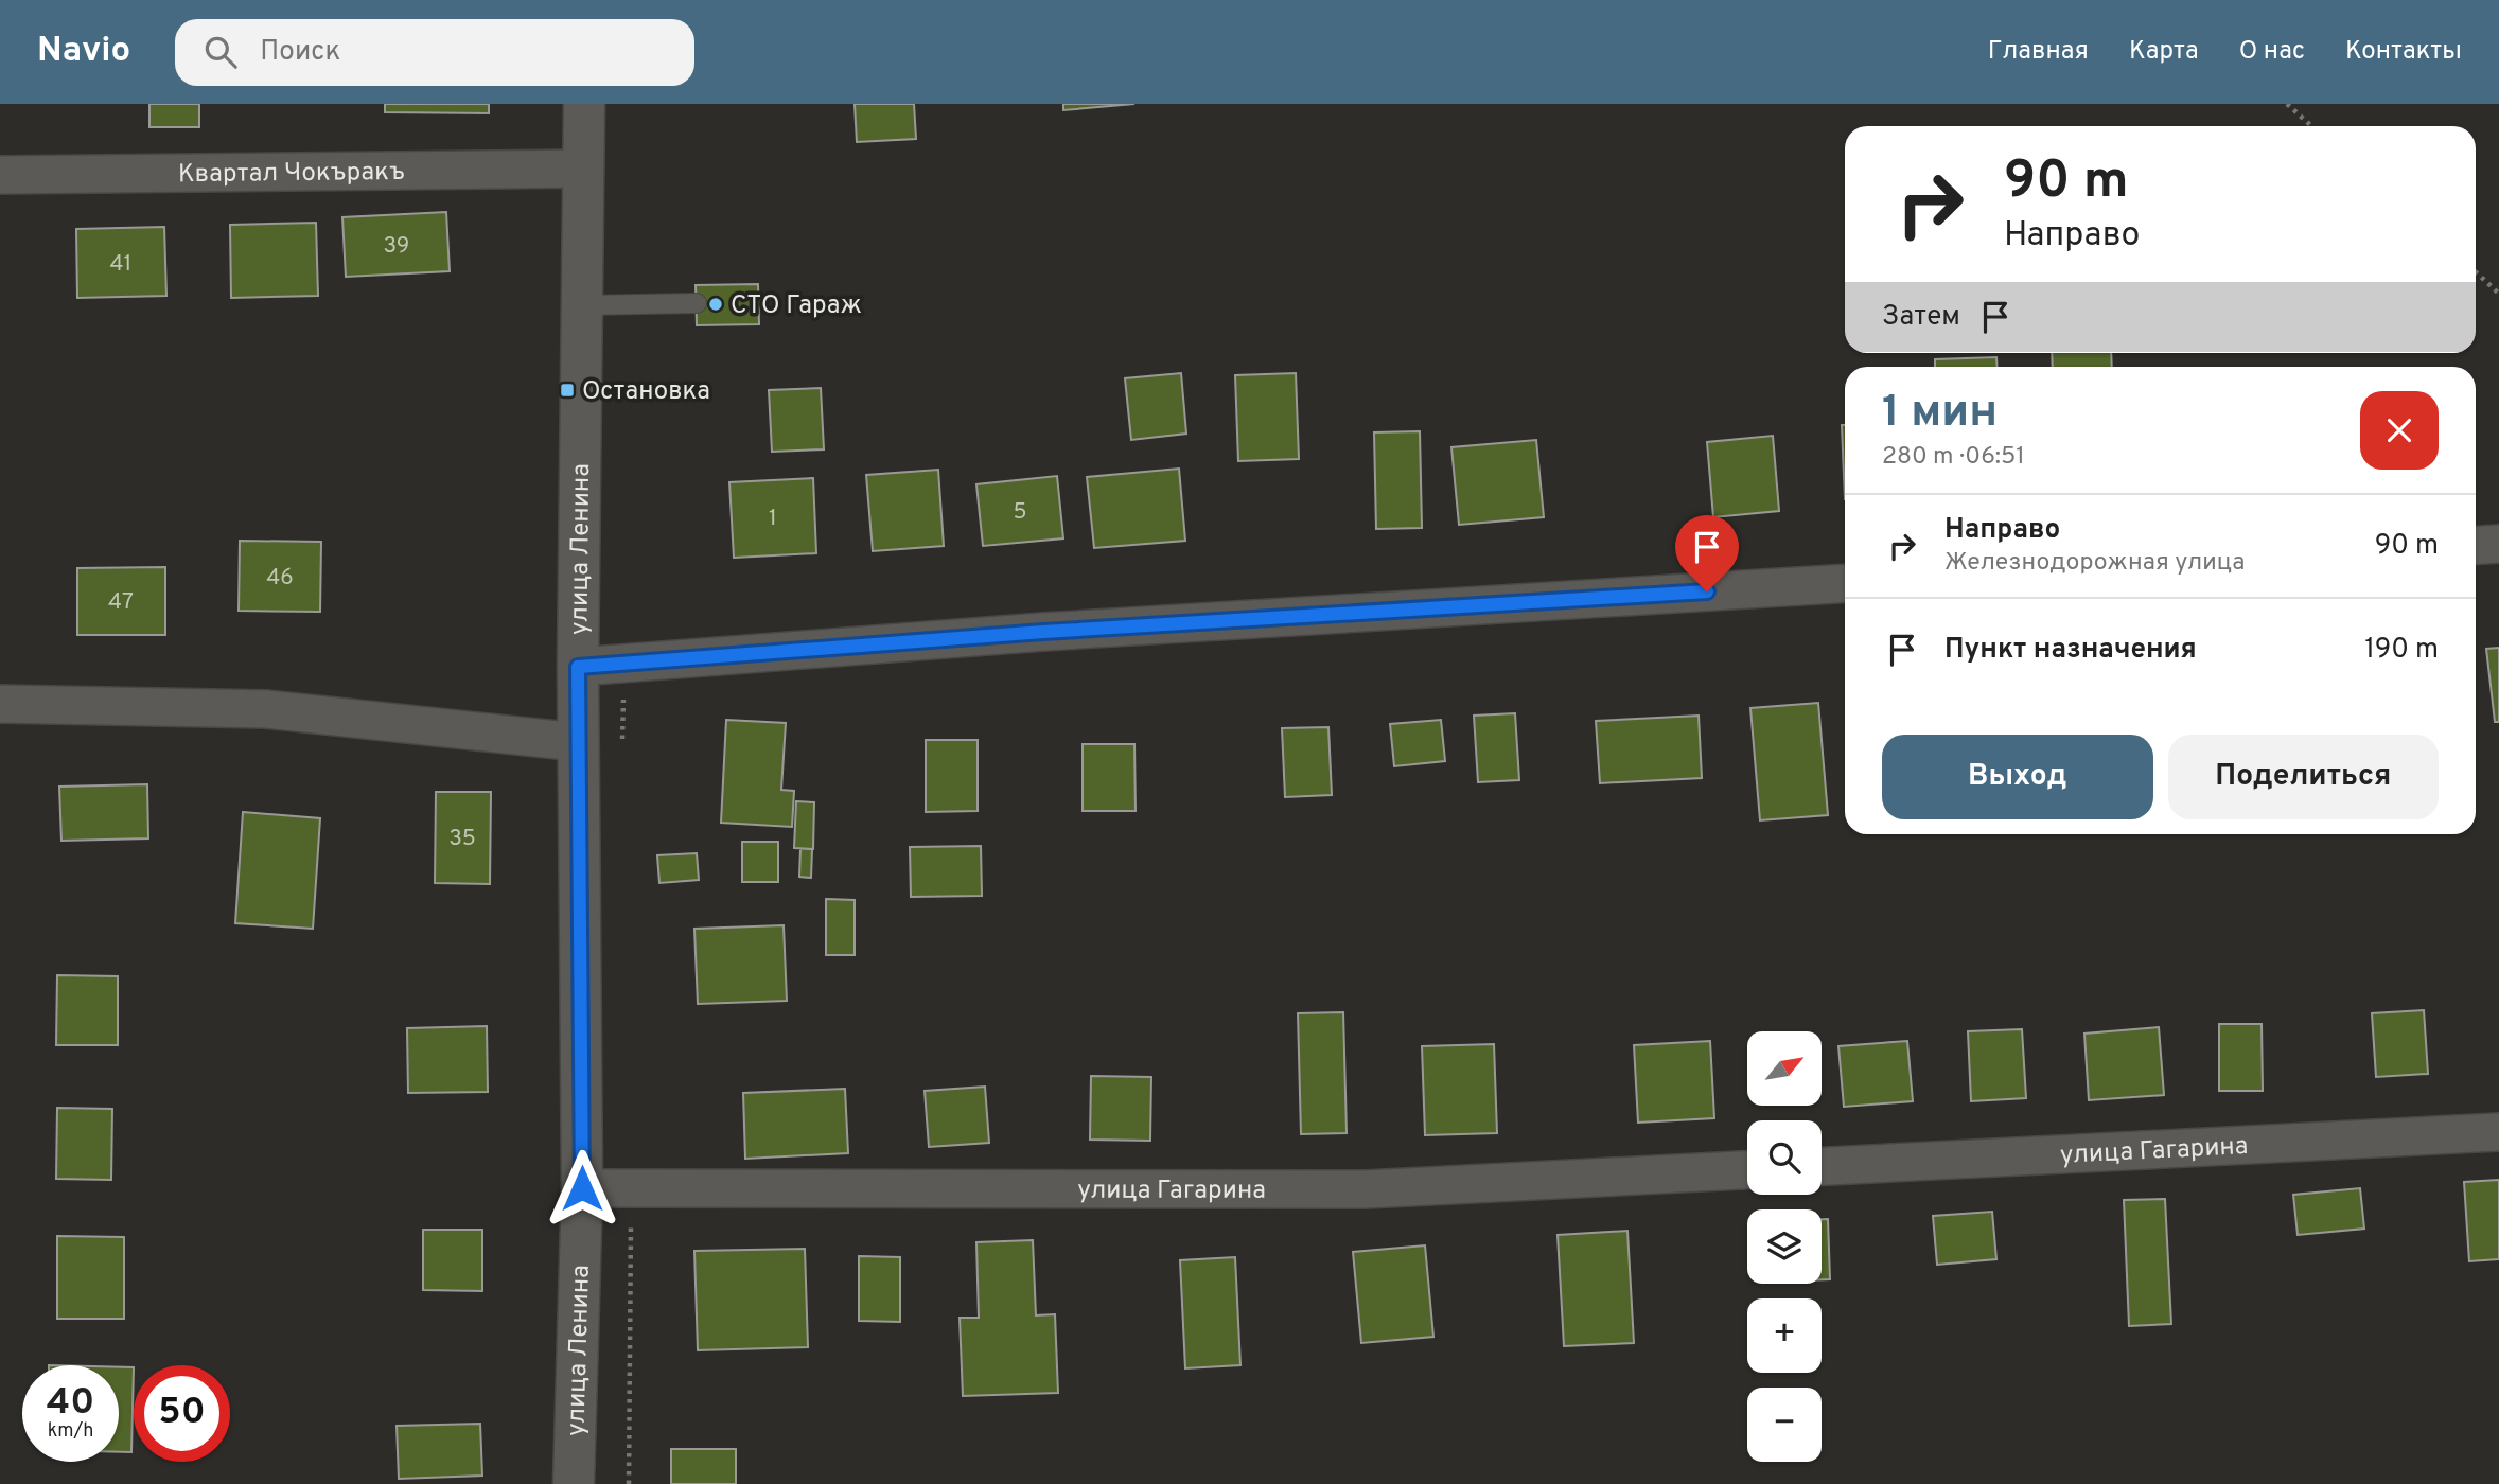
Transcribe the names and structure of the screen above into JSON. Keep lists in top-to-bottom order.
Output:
{
  "streets": {
    "main road": ["улица Ленина"],
    "street": ["Квартал Чокъракъ", "улица Гагарина"]
  },
  "crossings": [
    ["Квартал Чокъракъ", "улица Ленина"],
    ["улица Ленина", "улица Гагарина"]
  ],
  "places": {
    "other": ["СТО Гараж"],
    "transit": ["Остановка"]
  },
  "house_numbers": [
    "39",
    "41",
    "5",
    "1",
    "46",
    "47",
    "35"
  ],
  "north": "top right",
  "page": {
    "header": "Navio",
    "search": "Поиск",
    "nav": [
      "Главная",
      "Карта",
      "О нас",
      "Контакты"
    ],
    "turn": ["90 m", "Направо"],
    "then": "Затем",
    "heading": ["1 мин", "280 m · 06:51"],
    "list": [
      {
        "name": "Направо",
        "note": "Железнодорожная улица",
        "value": "90 m"
      },
      {
        "name": "Пункт назначения",
        "value": "190 m"
      }
    ],
    "buttons": ["Выход", "Поделиться"],
    "map_buttons": ["+", "−"],
    "speed": "40 km/h",
    "limit": "50"
  }
}
